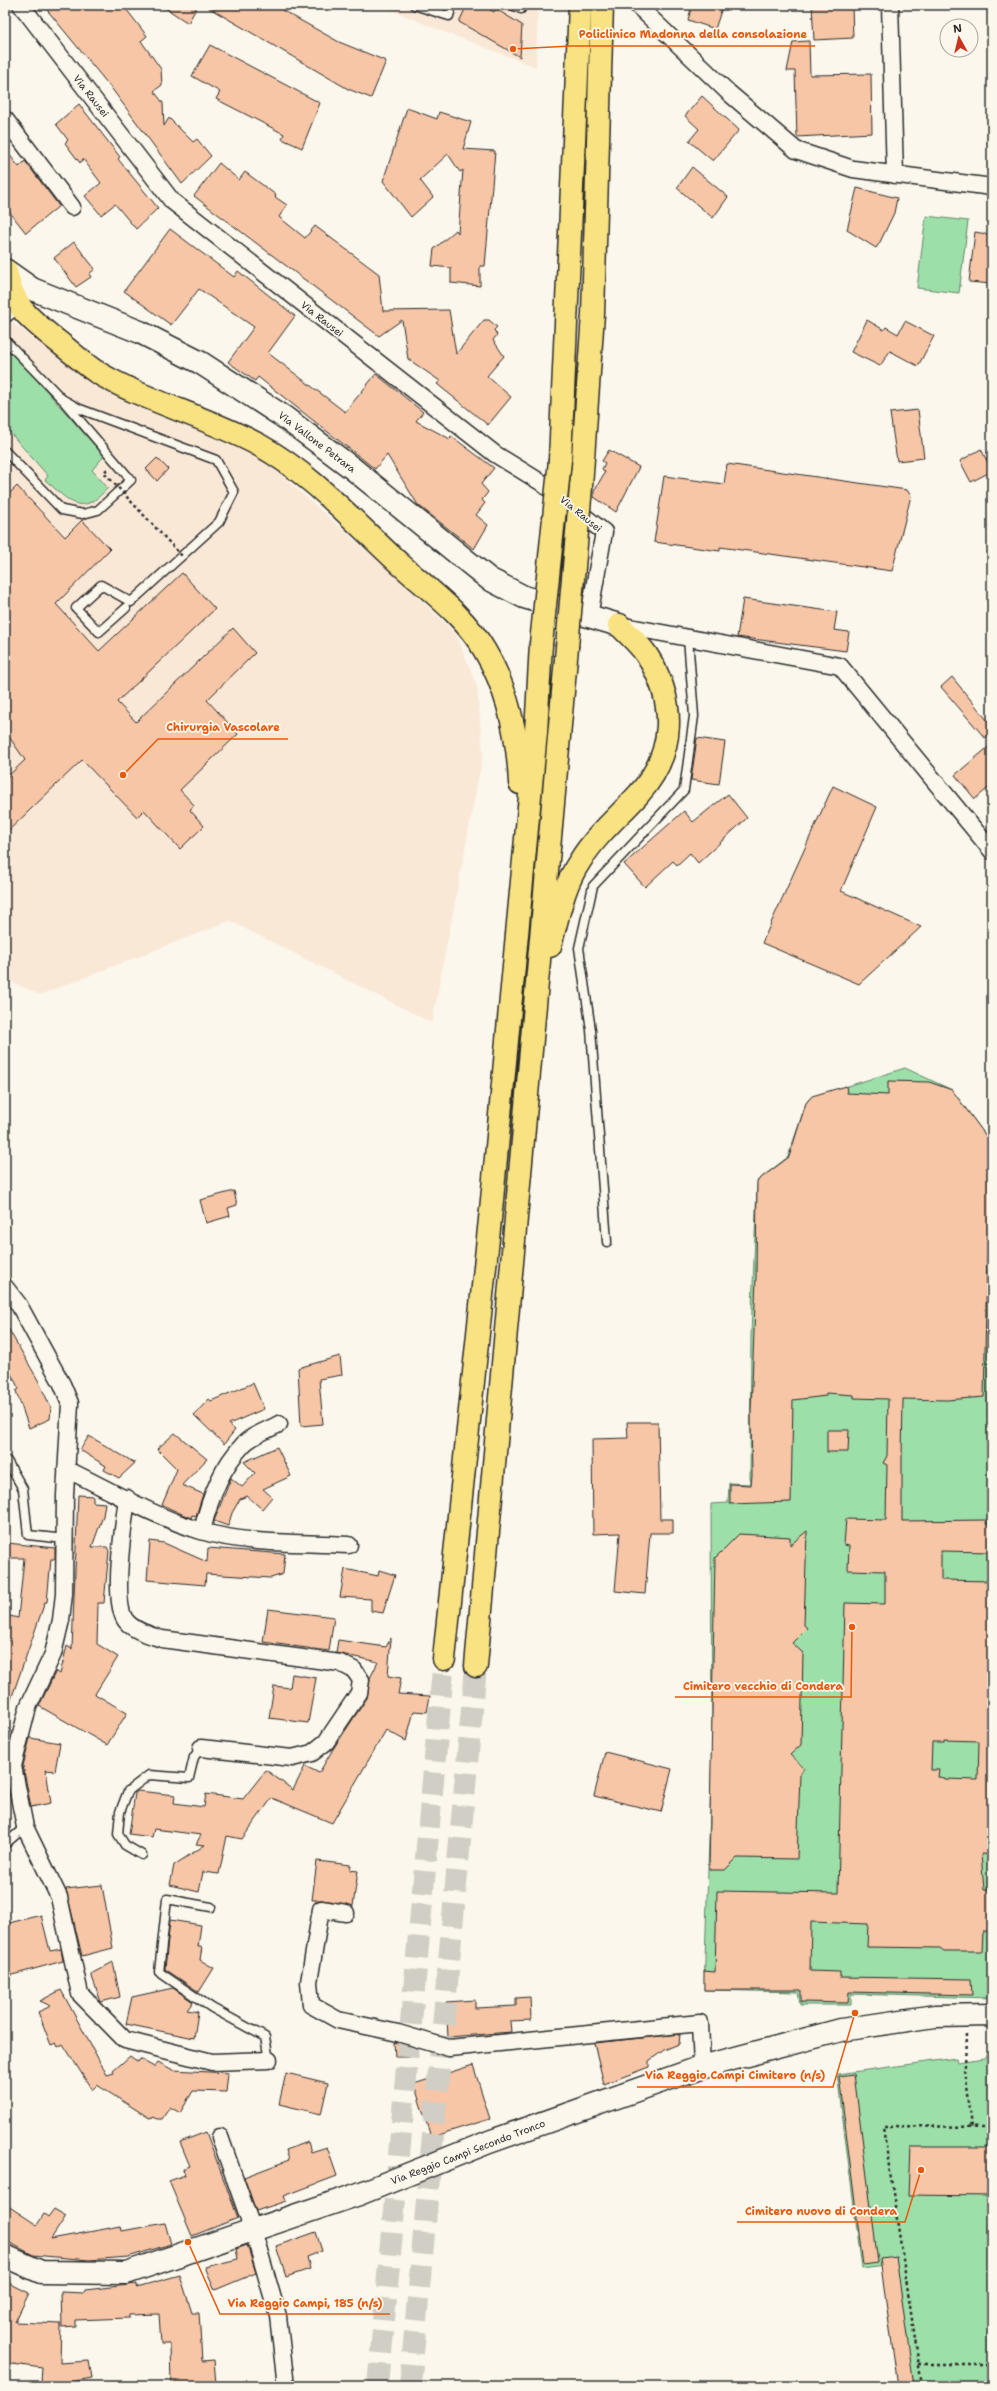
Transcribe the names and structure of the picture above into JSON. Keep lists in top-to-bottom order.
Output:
{
  "streets": {
    "street": ["Via Rausei", "Via Vallone Petrara", "Via Reggio Campi Secondo Tronco"]
  },
  "crossings": [
    ["Via Rausei", "Via Vallone Petrara"]
  ],
  "places": [
    "Policlinico Madonna della consolazione",
    "Chirurgia Vascolare",
    "Cimitero vecchio di Condera",
    "Via Reggio Campi Cimitero (n/s)",
    "Cimitero nuovo di Condera",
    "Via Reggio Campi, 185 (n/s)"
  ],
  "north": "top"
}
